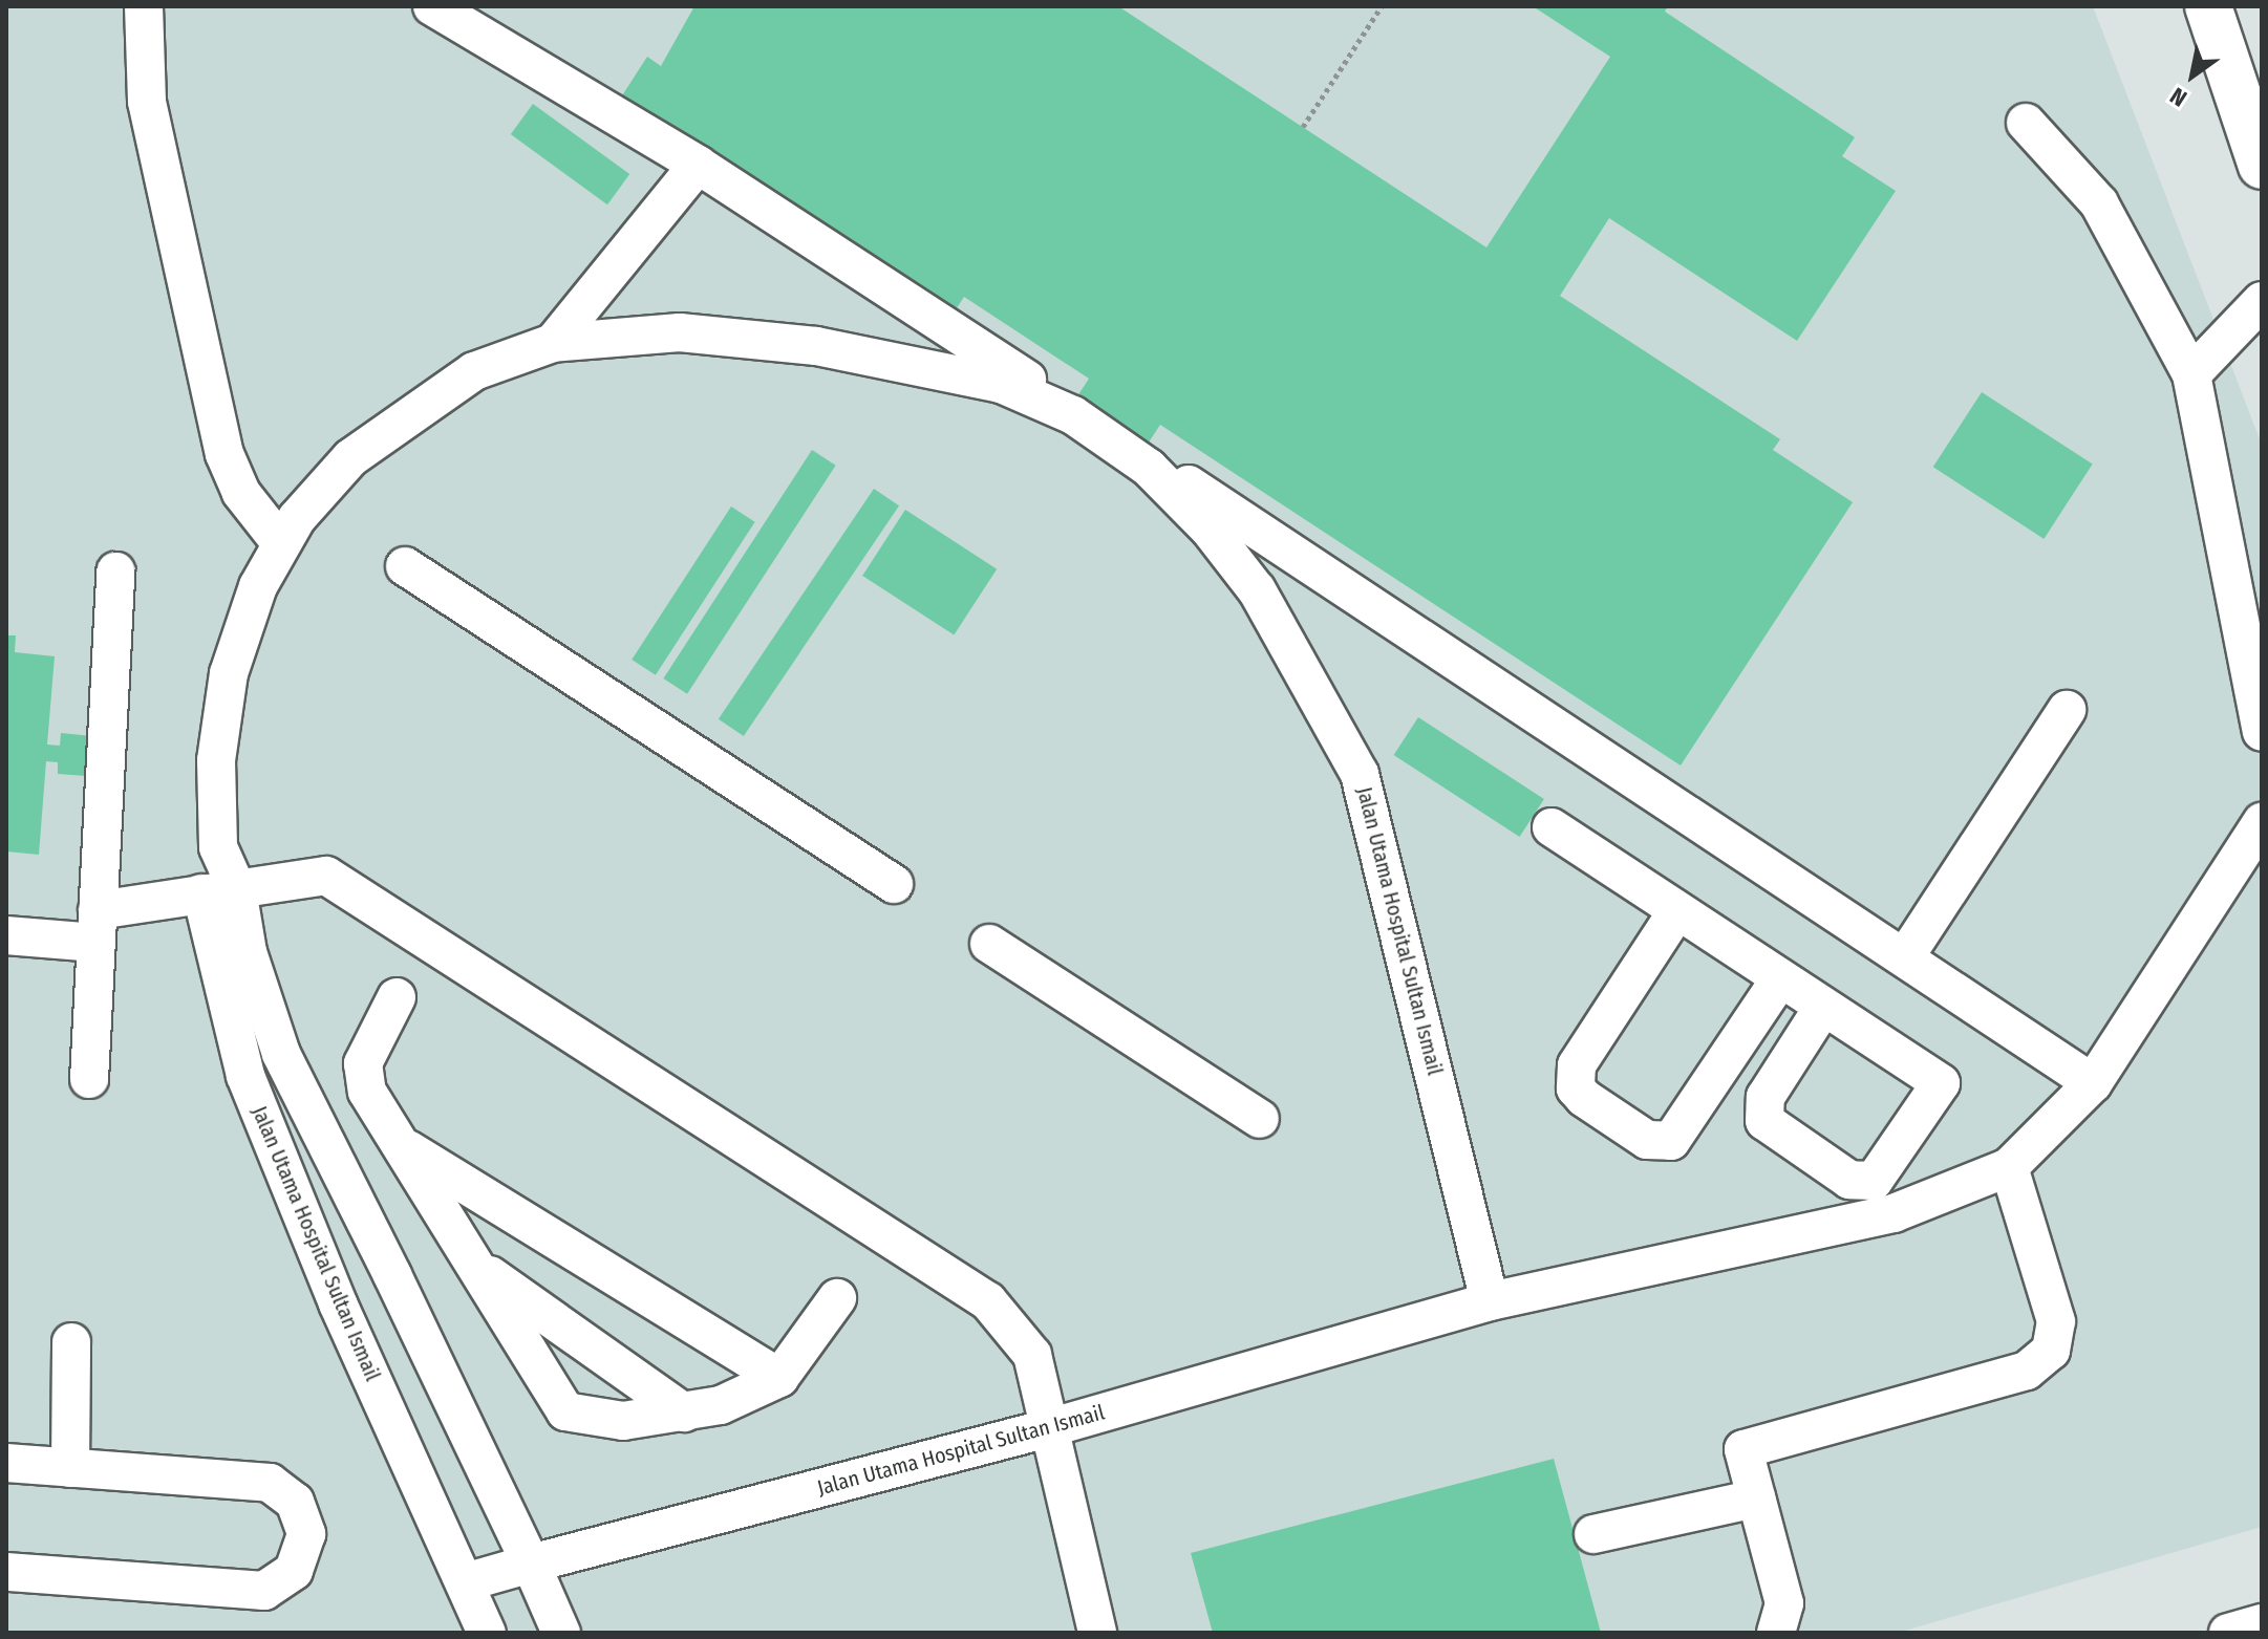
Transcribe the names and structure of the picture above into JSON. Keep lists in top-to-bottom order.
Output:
{
  "streets": {
    "street": ["Jalan Utama Hospital Sultan Ismail"]
  },
  "north": "bottom left"
}
